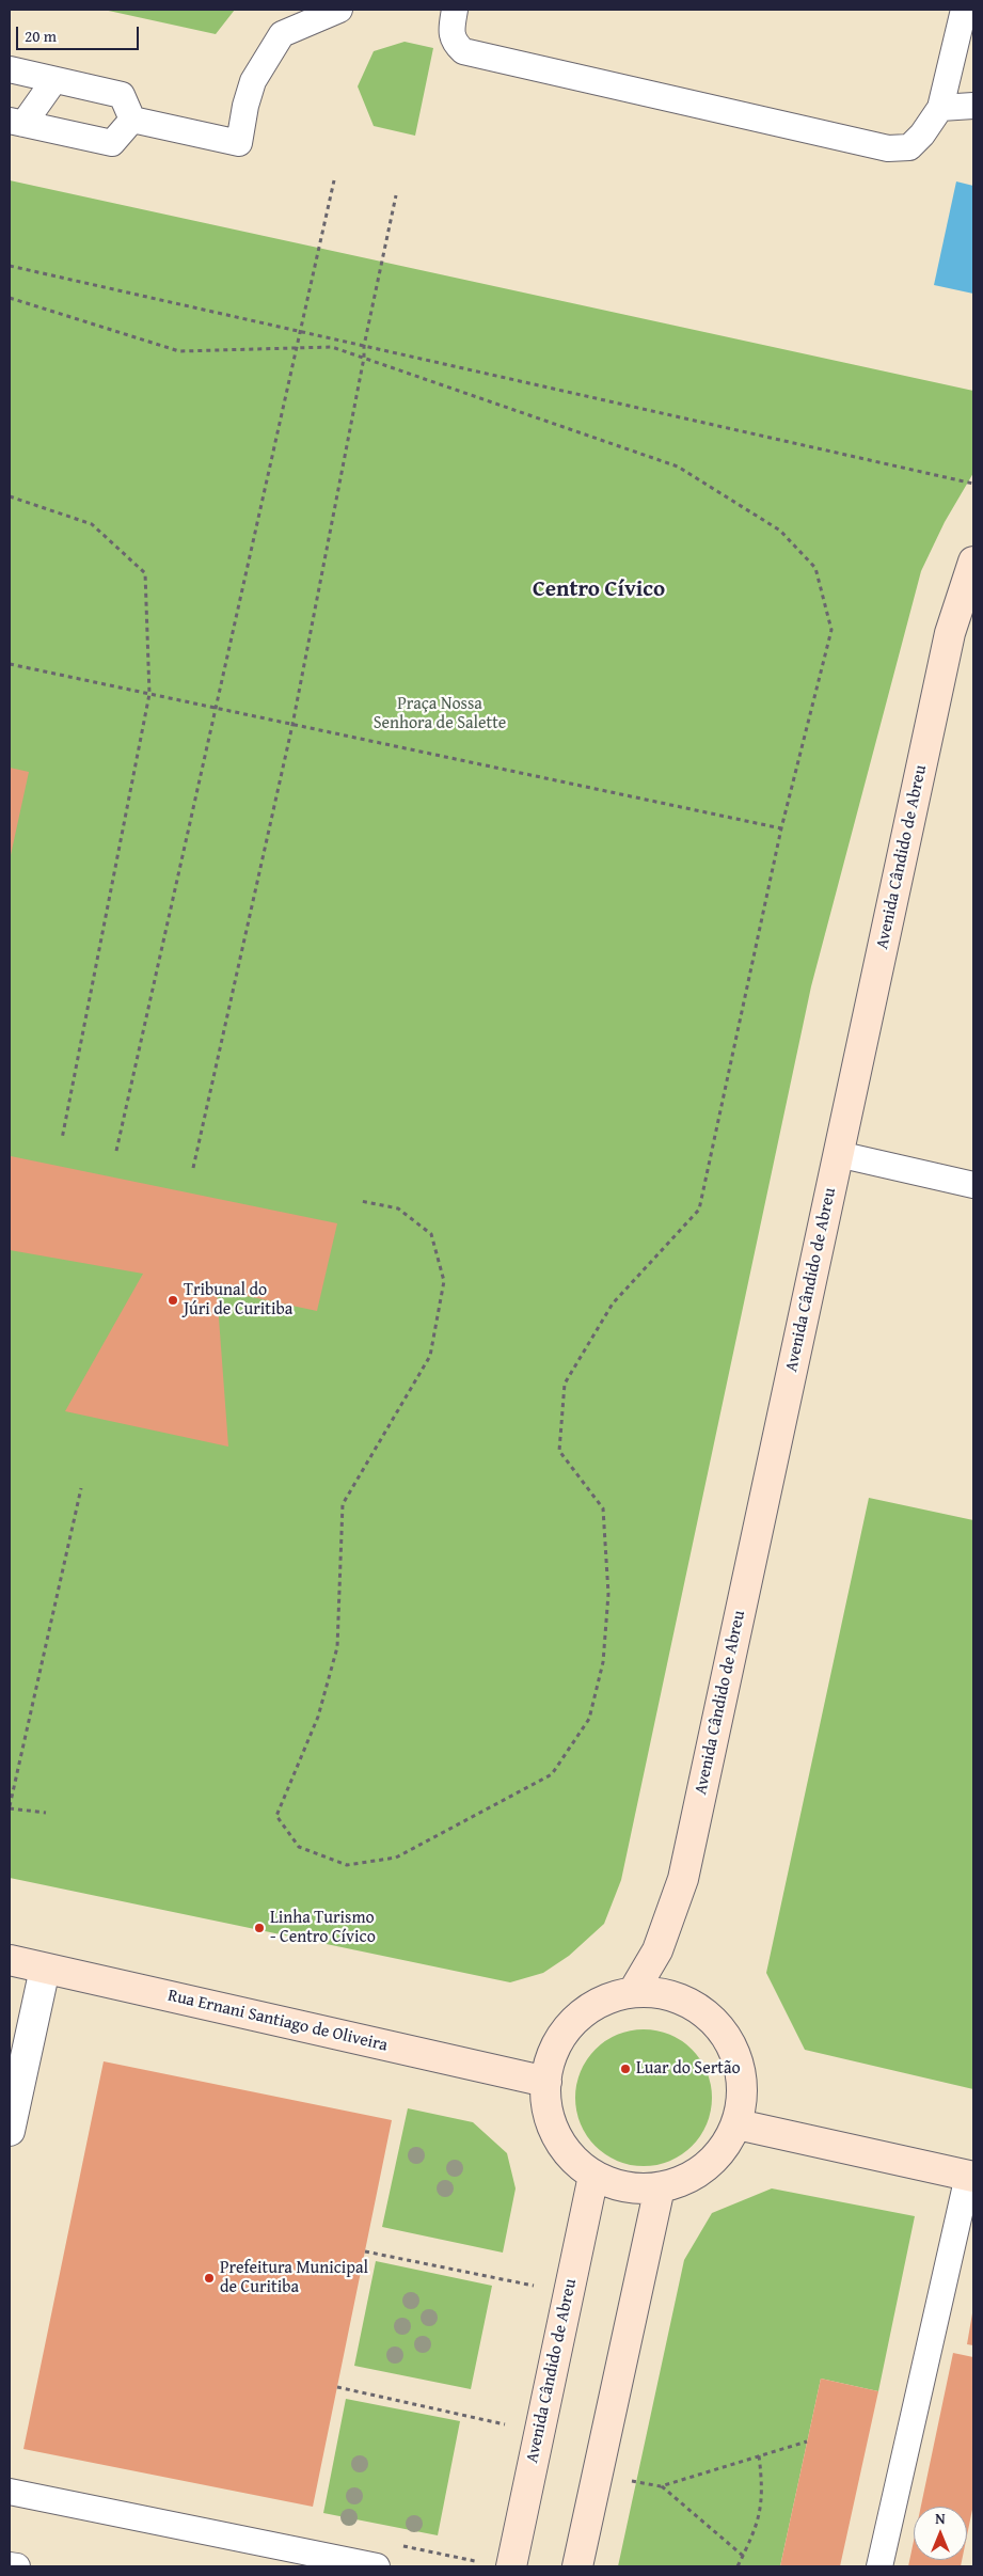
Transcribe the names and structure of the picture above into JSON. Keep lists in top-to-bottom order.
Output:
{
  "streets": {
    "main road": ["Avenida Cândido de Abreu", "Rua Ernani Santiago de Oliveira"]
  },
  "districts": ["Centro Cívico"],
  "parks": ["Praça Nossa Senhora de Salette"],
  "places": [
    "Tribunal do Júri de Curitiba",
    "Linha Turismo - Centro Cívico",
    "Luar do Sertão",
    "Prefeitura Municipal de Curitiba"
  ],
  "scale_bar": "20 m",
  "north": "top"
}
